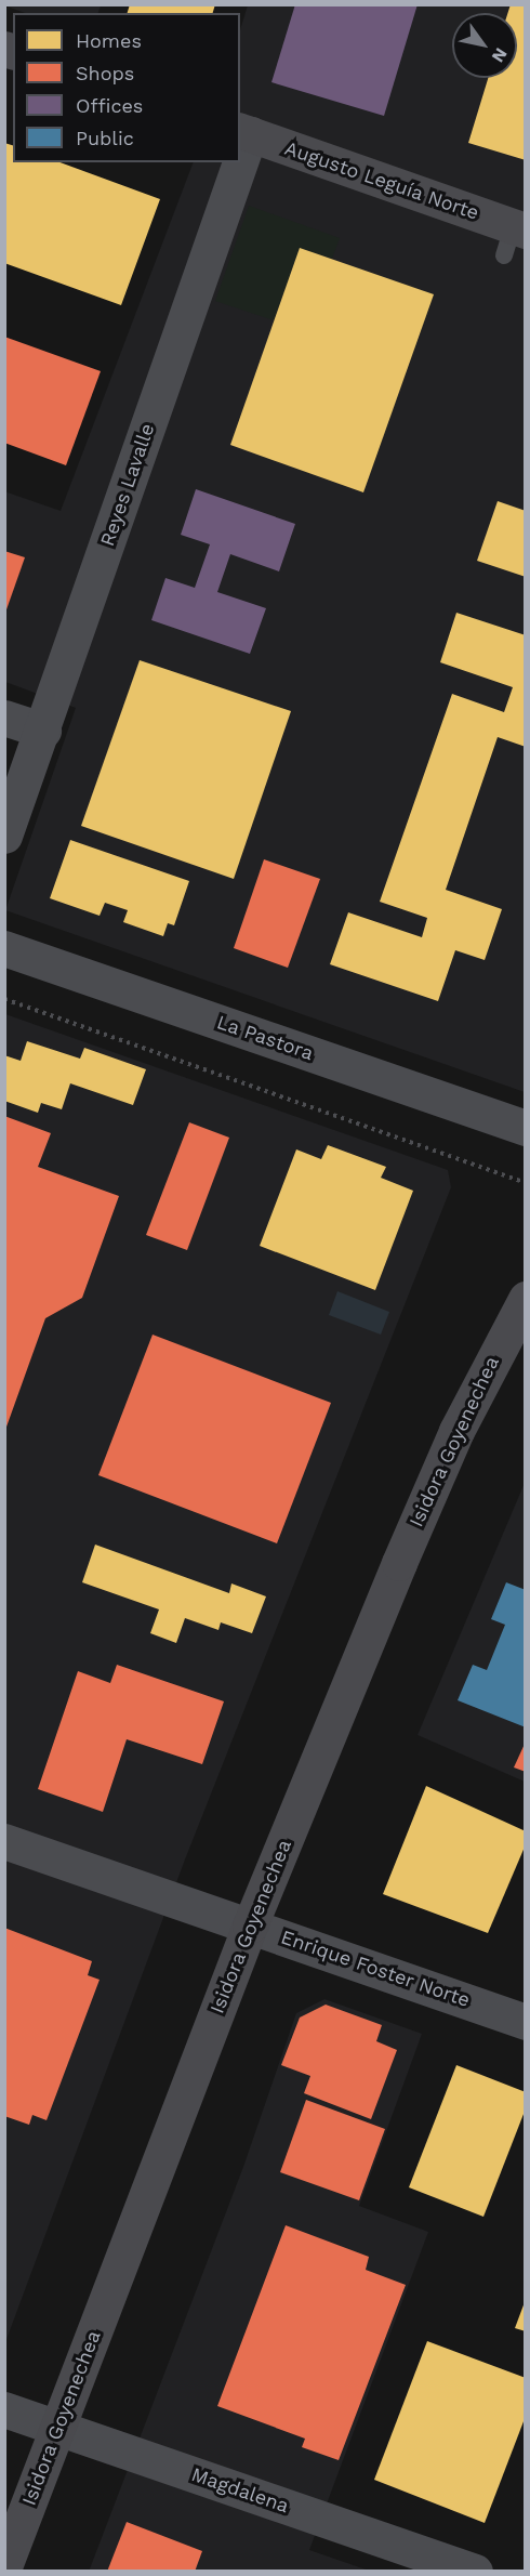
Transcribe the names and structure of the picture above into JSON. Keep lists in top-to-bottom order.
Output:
{
  "streets": {
    "street": [
      "Augusto Leguía Norte",
      "Reyes Lavalle",
      "La Pastora",
      "Isidora Goyenechea",
      "Enrique Foster Norte",
      "Magdalena"
    ]
  },
  "crossings": [
    ["Isidora Goyenechea", "Enrique Foster Norte"],
    ["Isidora Goyenechea", "Magdalena"]
  ],
  "legend": [
    "Homes",
    "Shops",
    "Offices",
    "Public"
  ],
  "north": "bottom right"
}
